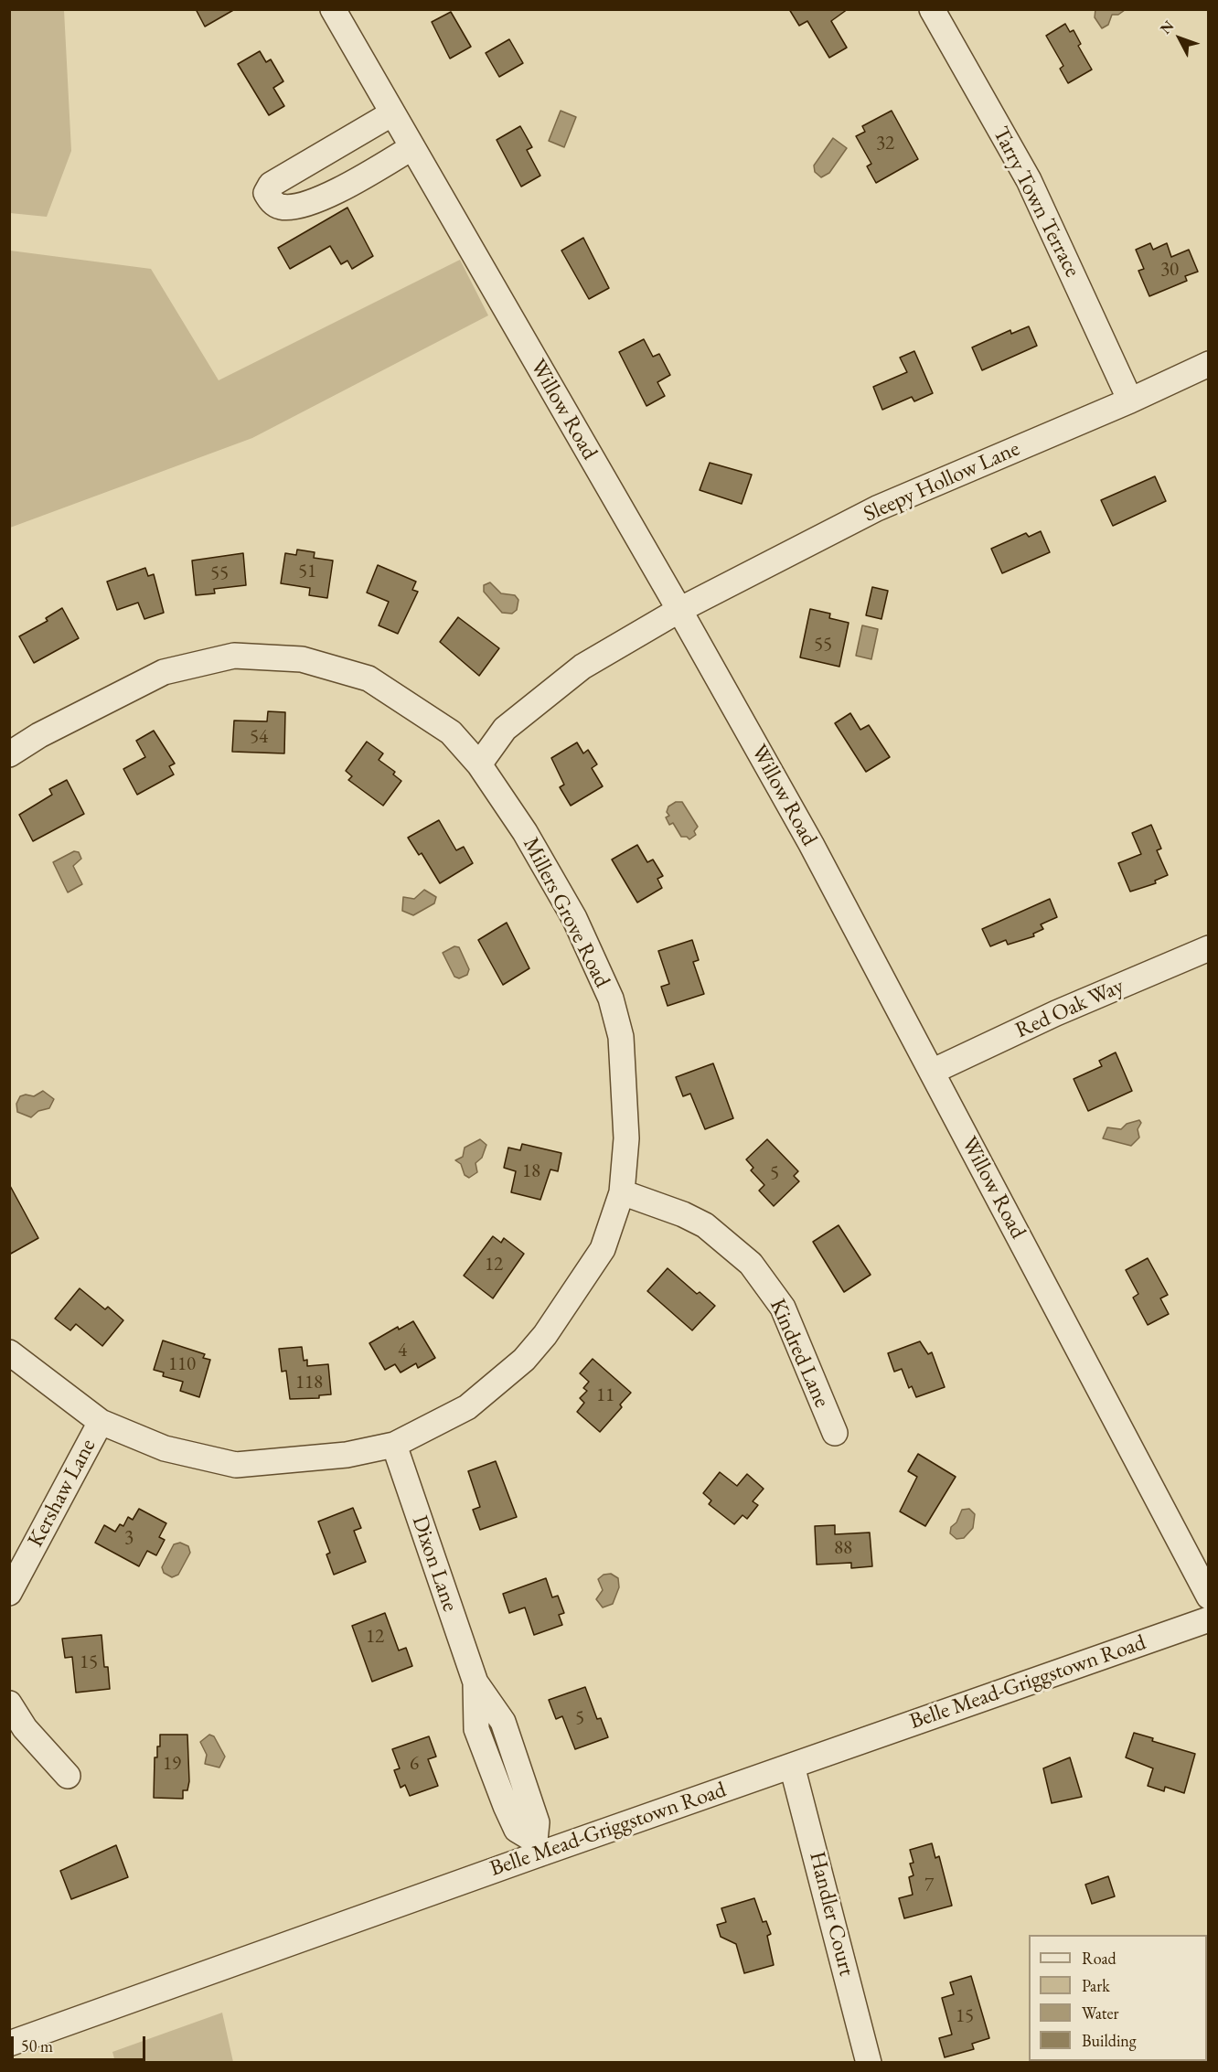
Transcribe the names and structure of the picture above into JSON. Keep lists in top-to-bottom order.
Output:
{
  "streets": {
    "street": [
      "Tarry Town Terrace",
      "Willow Road",
      "Sleepy Hollow Lane",
      "Millers Grove Road",
      "Red Oak Way",
      "Kindred Lane",
      "Kershaw Lane",
      "Dixon Lane",
      "Belle Mead-Griggstown Road",
      "Handler Court"
    ]
  },
  "crossings": [
    ["Tarry Town Terrace", "Sleepy Hollow Lane"],
    ["Willow Road", "Sleepy Hollow Lane"],
    ["Willow Road", "Red Oak Way"],
    ["Millers Grove Road", "Kindred Lane"],
    ["Millers Grove Road", "Kershaw Lane"],
    ["Millers Grove Road", "Dixon Lane"],
    ["Dixon Lane", "Belle Mead-Griggstown Road"],
    ["Belle Mead-Griggstown Road", "Handler Court"]
  ],
  "house_numbers": [
    "32",
    "30",
    "51",
    "55",
    "55",
    "54",
    "18",
    "5",
    "12",
    "4",
    "110",
    "118",
    "11",
    "3",
    "88",
    "12",
    "15",
    "5",
    "19",
    "6",
    "7",
    "15"
  ],
  "legend": [
    "Road",
    "Park",
    "Water",
    "Building"
  ],
  "scale_bar": "50 m",
  "north": "top left"
}
